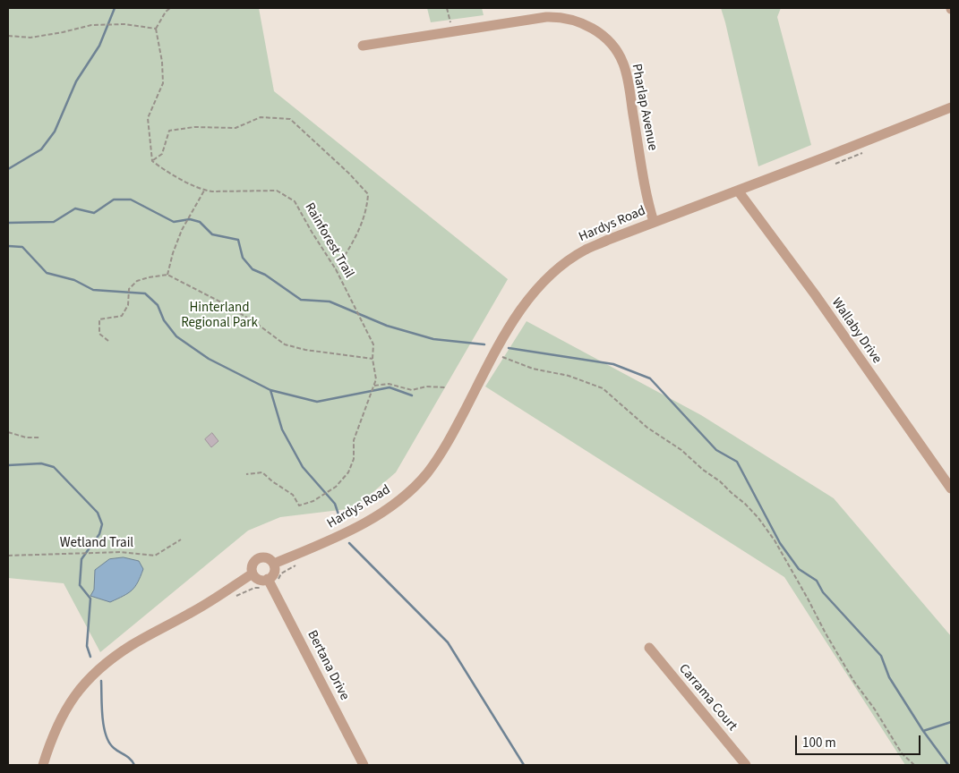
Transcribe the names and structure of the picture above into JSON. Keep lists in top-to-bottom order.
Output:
{
  "streets": {
    "street": [
      "Pharlap Avenue",
      "Hardys Road",
      "Wallaby Drive",
      "Bertana Drive",
      "Carrama Court"
    ],
    "path": ["Rainforest Trail", "Wetland Trail"]
  },
  "crossings": [
    ["Pharlap Avenue", "Hardys Road"],
    ["Hardys Road", "Wallaby Drive"],
    ["Hardys Road", "Bertana Drive"]
  ],
  "parks": ["Hinterland Regional Park"],
  "scale_bar": "100 m"
}
